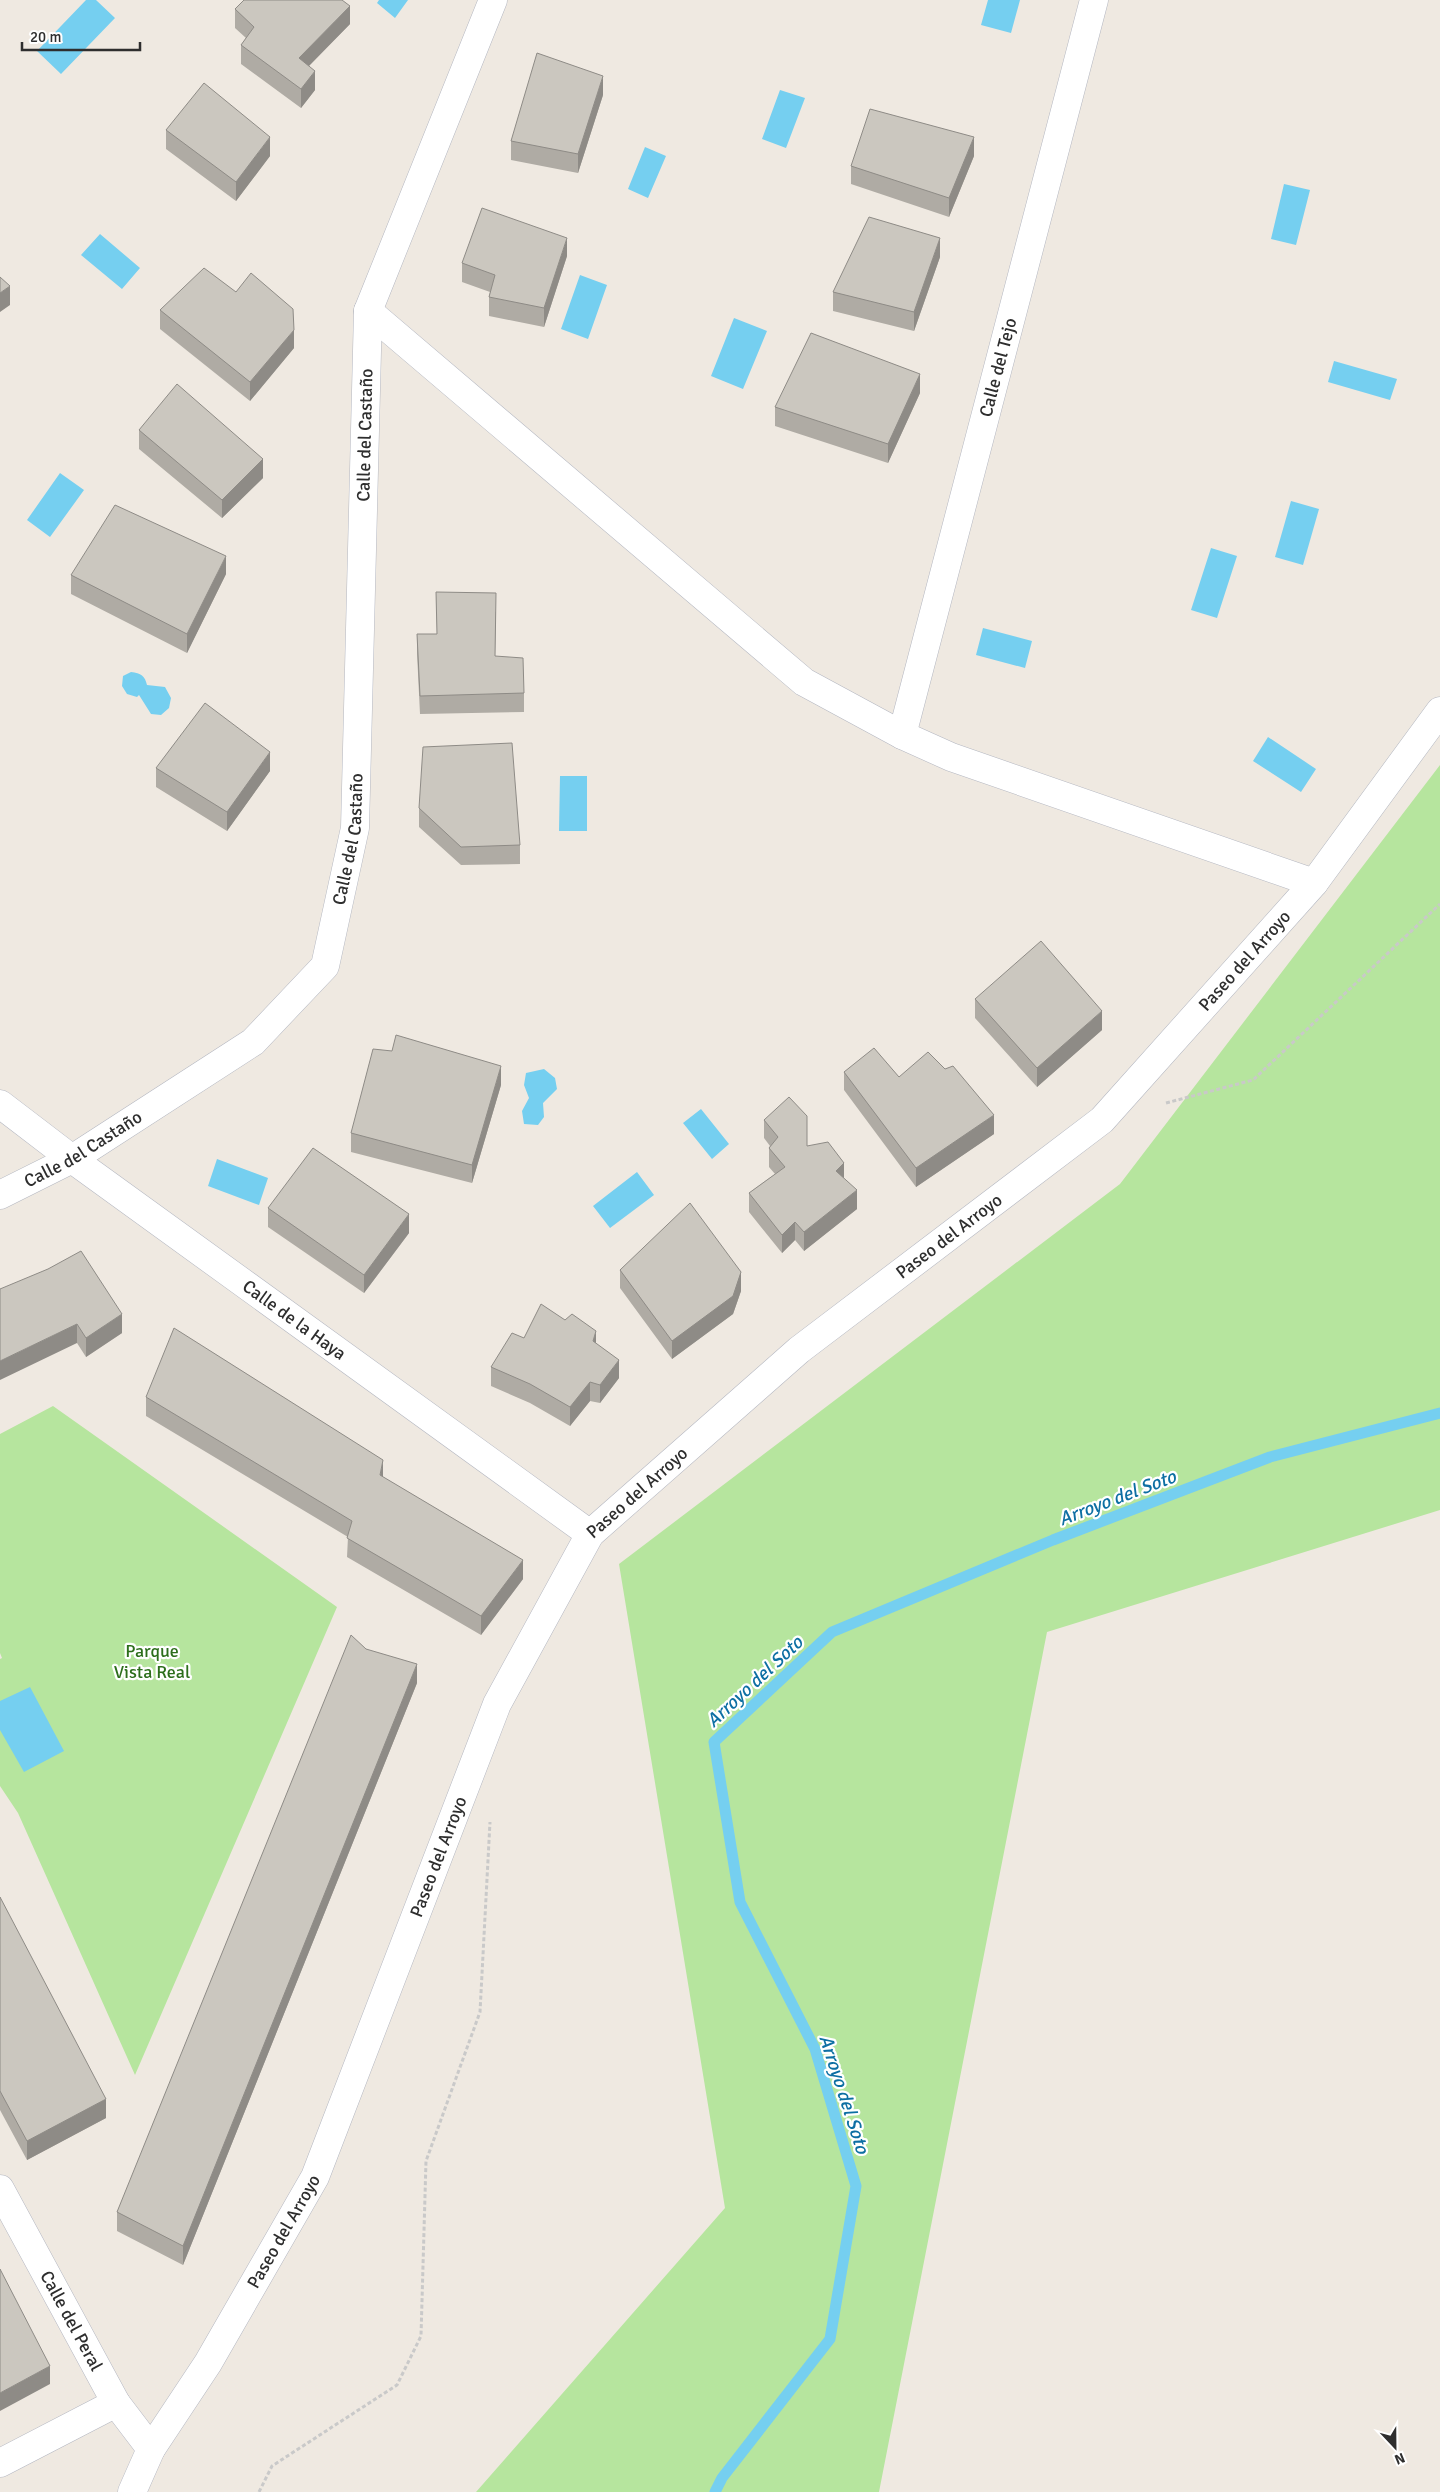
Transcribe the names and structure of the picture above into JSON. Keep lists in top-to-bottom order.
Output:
{
  "streets": {
    "street": [
      "Calle del Tejo",
      "Calle del Castaño",
      "Paseo del Arroyo",
      "Calle de la Haya",
      "Calle del Peral"
    ]
  },
  "crossings": [
    ["Calle del Castaño", "Calle de la Haya"],
    ["Paseo del Arroyo", "Calle de la Haya"],
    ["Paseo del Arroyo", "Calle del Peral"]
  ],
  "water": ["Arroyo del Soto"],
  "parks": ["Parque Vista Real"],
  "scale_bar": "20 m",
  "north": "bottom"
}
